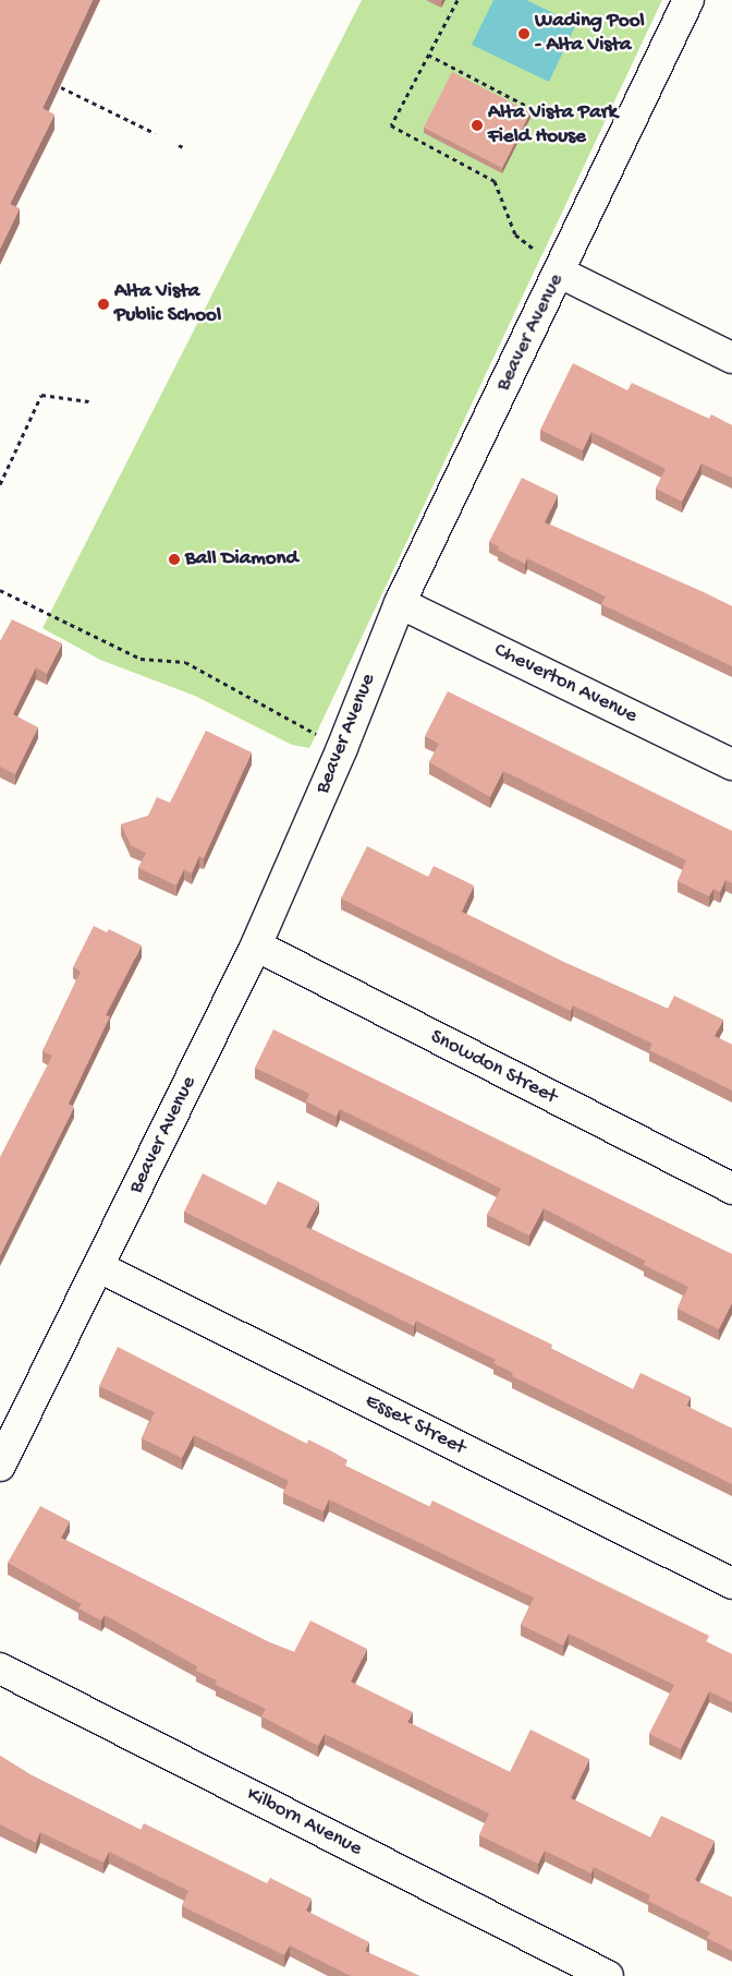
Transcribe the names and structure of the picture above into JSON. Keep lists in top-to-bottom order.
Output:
{
  "streets": {
    "street": [
      "Beaver Avenue",
      "Cheverton Avenue",
      "Snowdon Street",
      "Essex Street",
      "Kilborn Avenue"
    ]
  },
  "crossings": [
    ["Beaver Avenue", "Cheverton Avenue"],
    ["Beaver Avenue", "Snowdon Street"],
    ["Beaver Avenue", "Essex Street"]
  ],
  "places": [
    "Wading Pool - Alta Vista",
    "Alta Vista Park Field House",
    "Alta Vista Public School",
    "Ball Diamond"
  ]
}
